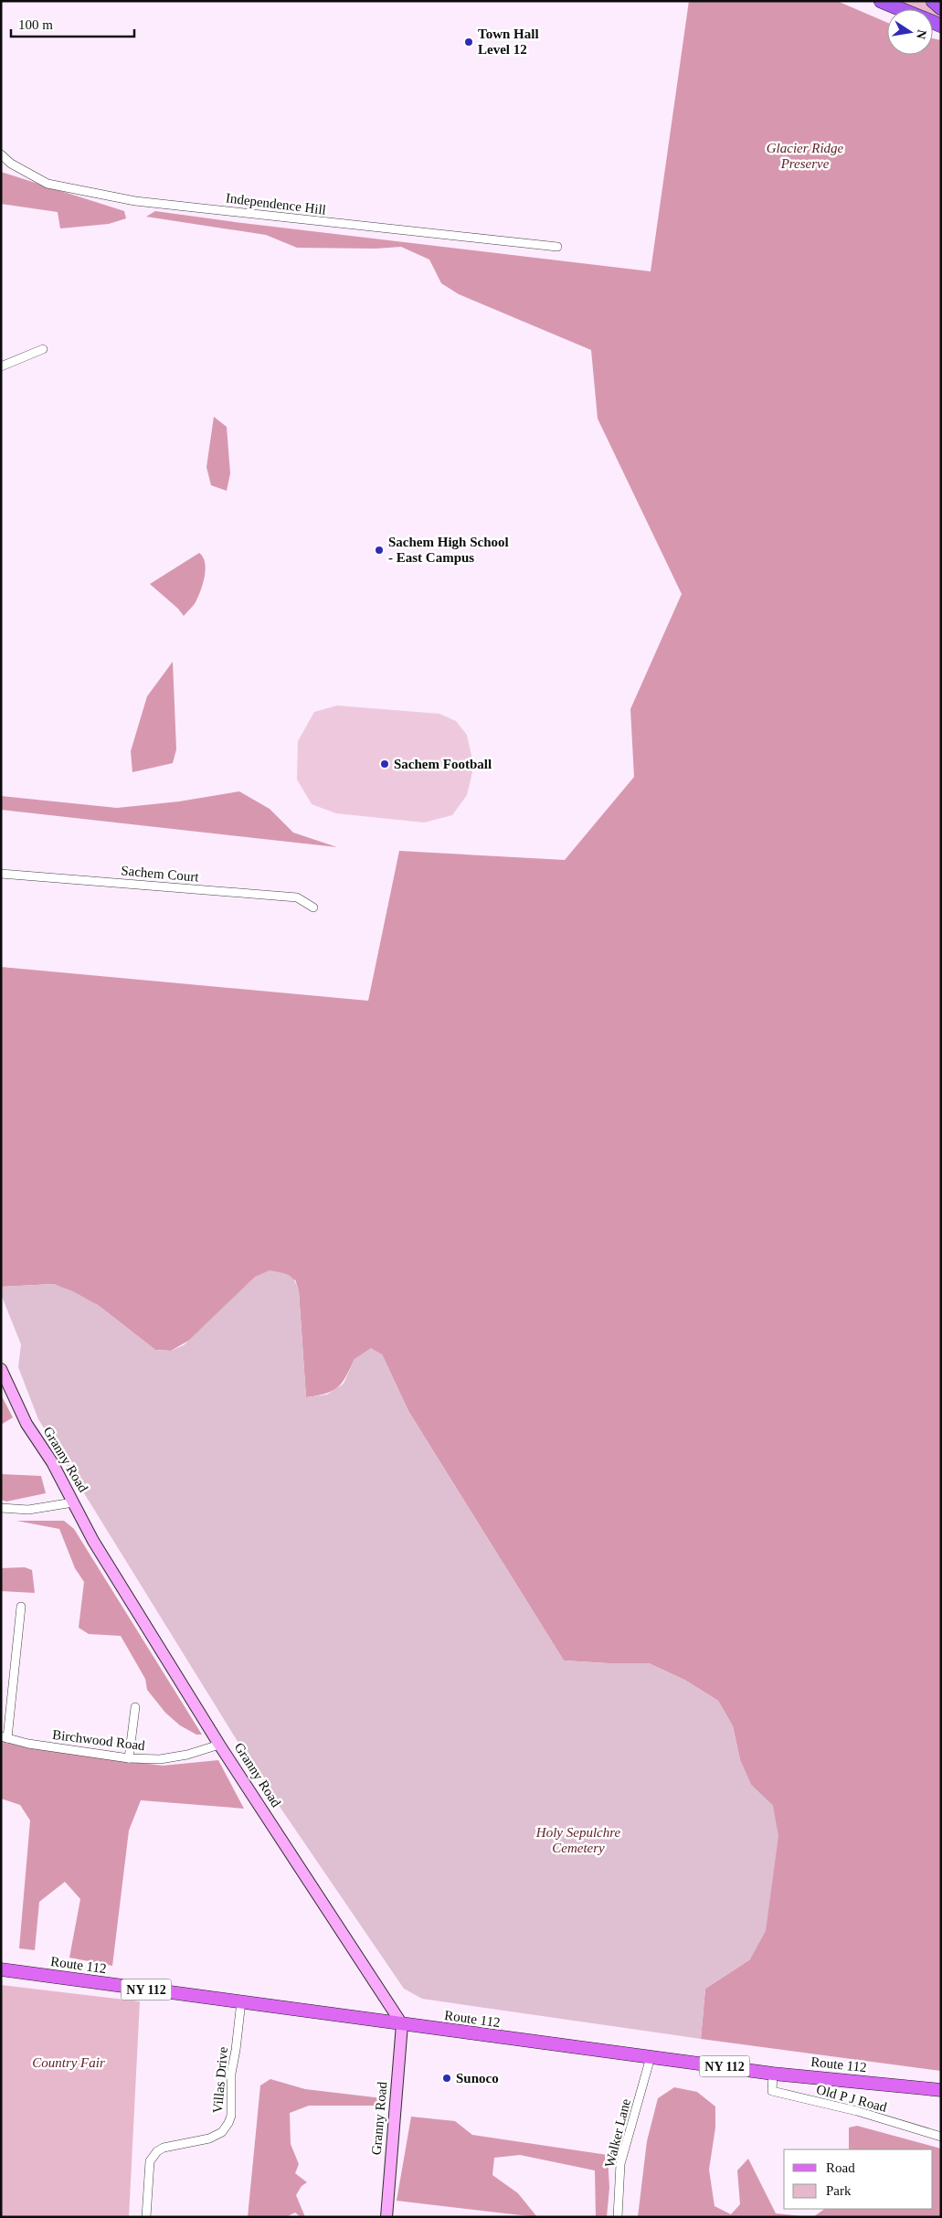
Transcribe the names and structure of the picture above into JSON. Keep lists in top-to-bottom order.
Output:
{
  "streets": {
    "main road": ["Route 112", "NY 112"],
    "street": [
      "Independence Hill",
      "Sachem Court",
      "Granny Road",
      "Birchwood Road",
      "Villas Drive",
      "Old P J Road",
      "Walker Lane"
    ]
  },
  "crossings": [
    ["Granny Road", "Birchwood Road"],
    ["Granny Road", "Route 112"],
    ["Route 112", "Villas Drive"],
    ["Route 112", "Old P J Road"],
    ["Route 112", "Walker Lane"]
  ],
  "parks": ["Glacier Ridge Preserve", "Holy Sepulchre Cemetery", "Country Fair"],
  "places": [
    "Town Hall Level 12",
    "Sachem High School - East Campus",
    "Sachem Football",
    "Sunoco"
  ],
  "legend": ["Road", "Park"],
  "scale_bar": "100 m",
  "north": "right"
}
